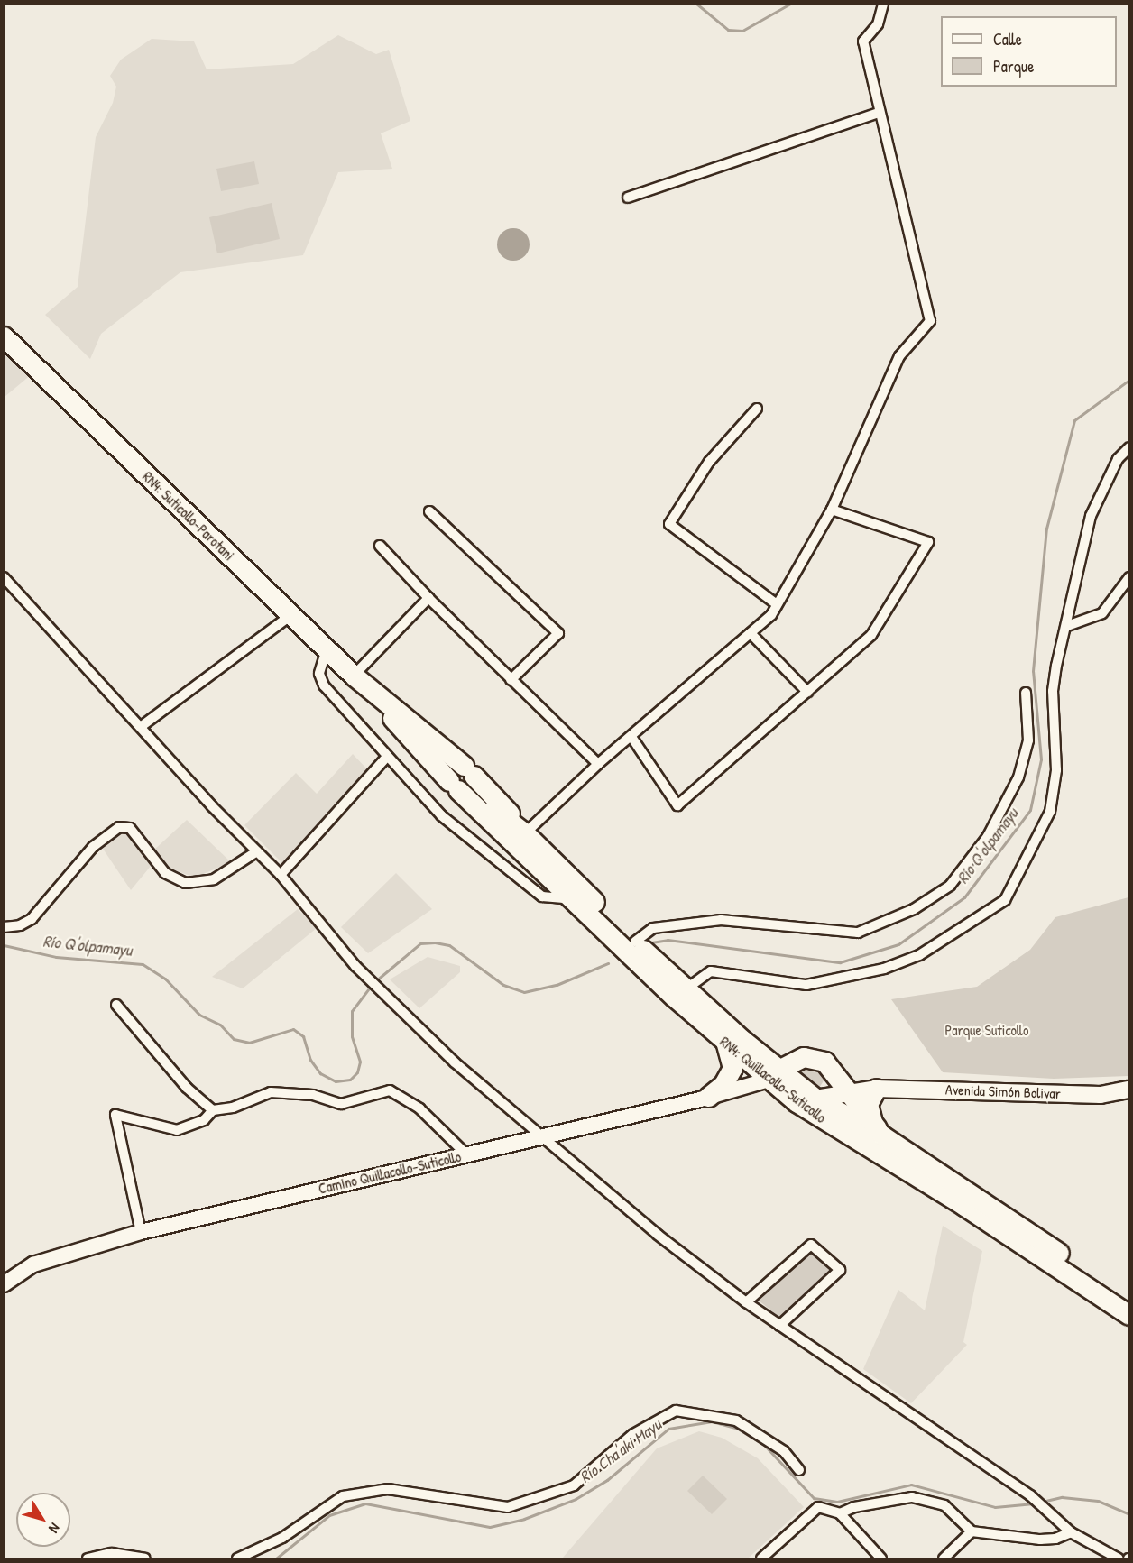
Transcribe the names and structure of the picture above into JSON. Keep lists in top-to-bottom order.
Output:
{
  "streets": {
    "highway": ["RN4: Suticollo-Parotani", "RN4: Quillacollo-Suticollo"],
    "main road": ["Avenida Simón Bolivar", "Camino Quillacollo-Suticollo"]
  },
  "crossings": [
    ["RN4: Suticollo-Parotani", "RN4: Quillacollo-Suticollo"],
    ["RN4: Quillacollo-Suticollo", "Avenida Simón Bolivar"],
    ["RN4: Quillacollo-Suticollo", "Camino Quillacollo-Suticollo"]
  ],
  "water": ["Río Q'olpamayu", "Río Cha'aki Mayu"],
  "parks": ["Parque Suticollo"],
  "legend": ["Calle", "Parque"],
  "north": "bottom right"
}
